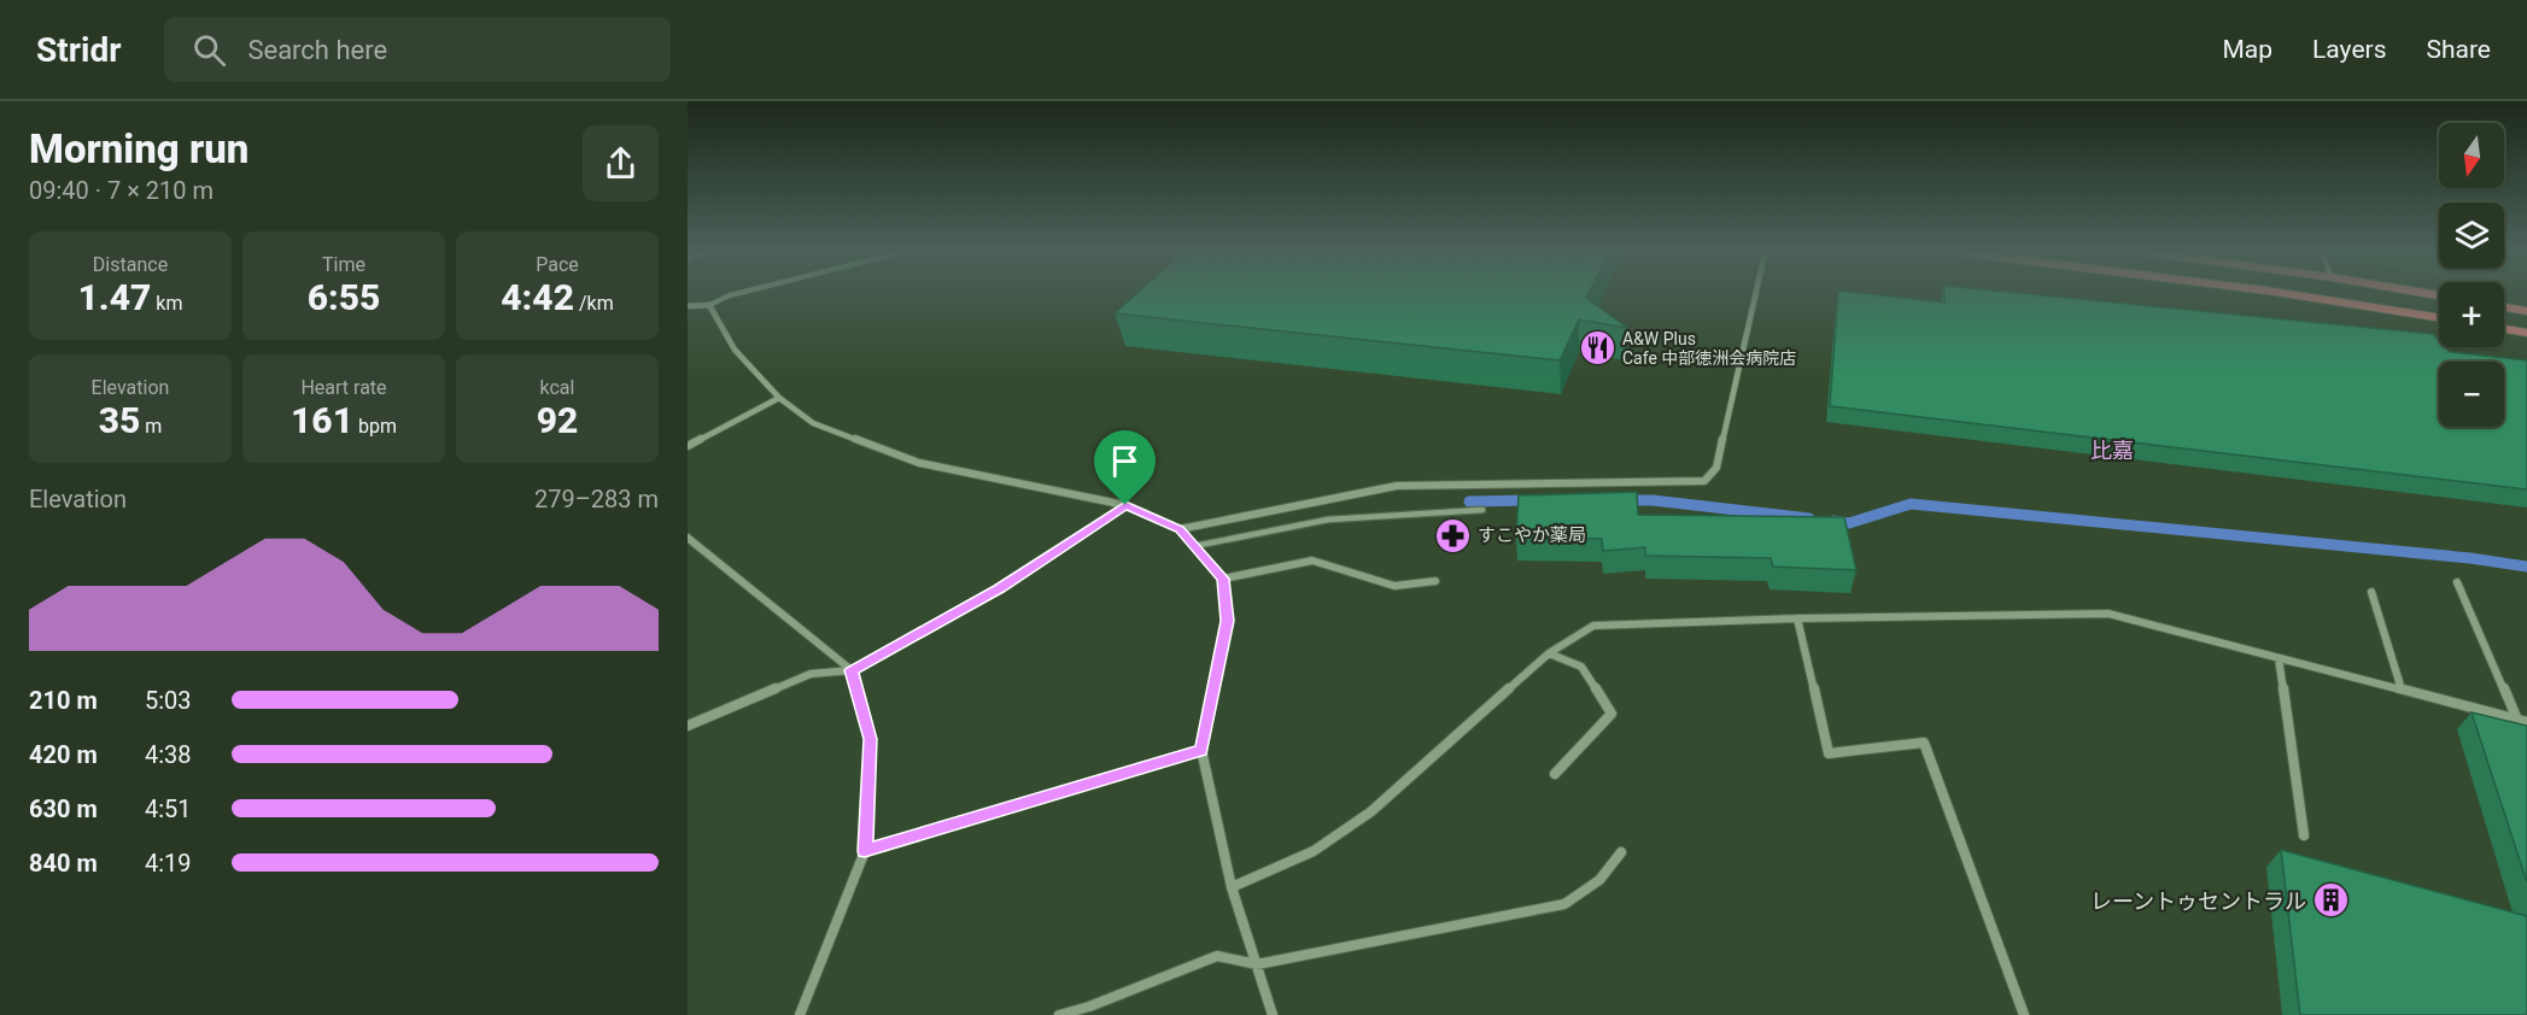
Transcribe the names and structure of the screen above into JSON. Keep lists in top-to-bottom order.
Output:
{
  "districts": ["比嘉"],
  "places": {
    "restaurant": ["A&W Plus Cafe 中部徳洲会病院店"],
    "pharmacy": ["すこやか薬局"],
    "building": ["レーントゥセントラル"]
  },
  "north": "bottom",
  "page": {
    "header": "Stridr",
    "search": "Search here",
    "nav": ["Map", "Layers", "Share"],
    "heading": ["Morning run", "09:40 · 7 × 210 m"],
    "map_buttons": ["+", "−"],
    "stats": [
      ["Distance", "1.47 km"],
      ["Time", "6:55"],
      ["Pace", "4:42 /km"],
      ["Elevation", "35 m"],
      ["Heart rate", "161 bpm"],
      ["kcal", "92"]
    ],
    "chart": ["Elevation", "279–283 m"],
    "list": [
      {
        "name": "210 m",
        "note": "5:03"
      },
      {
        "name": "420 m",
        "note": "4:38"
      },
      {
        "name": "630 m",
        "note": "4:51"
      },
      {
        "name": "840 m",
        "note": "4:19"
      }
    ]
  }
}
